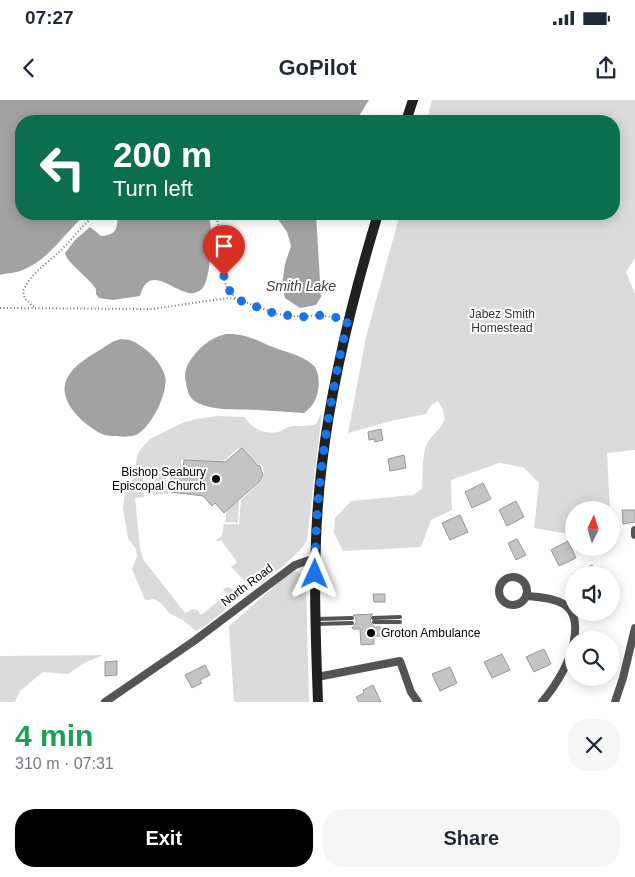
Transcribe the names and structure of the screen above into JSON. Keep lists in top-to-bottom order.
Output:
{
  "streets": {
    "street": ["North Road"]
  },
  "water": ["Smith Lake"],
  "parks": ["Jabez Smith Homestead"],
  "places": ["Bishop Seabury Episcopal Church", "Groton Ambulance"],
  "north": "top",
  "page": {
    "status": "07:27",
    "header": "GoPilot",
    "turn": ["200 m", "Turn left"],
    "heading": ["4 min", "310 m · 07:31"],
    "buttons": ["Exit", "Share"]
  }
}
